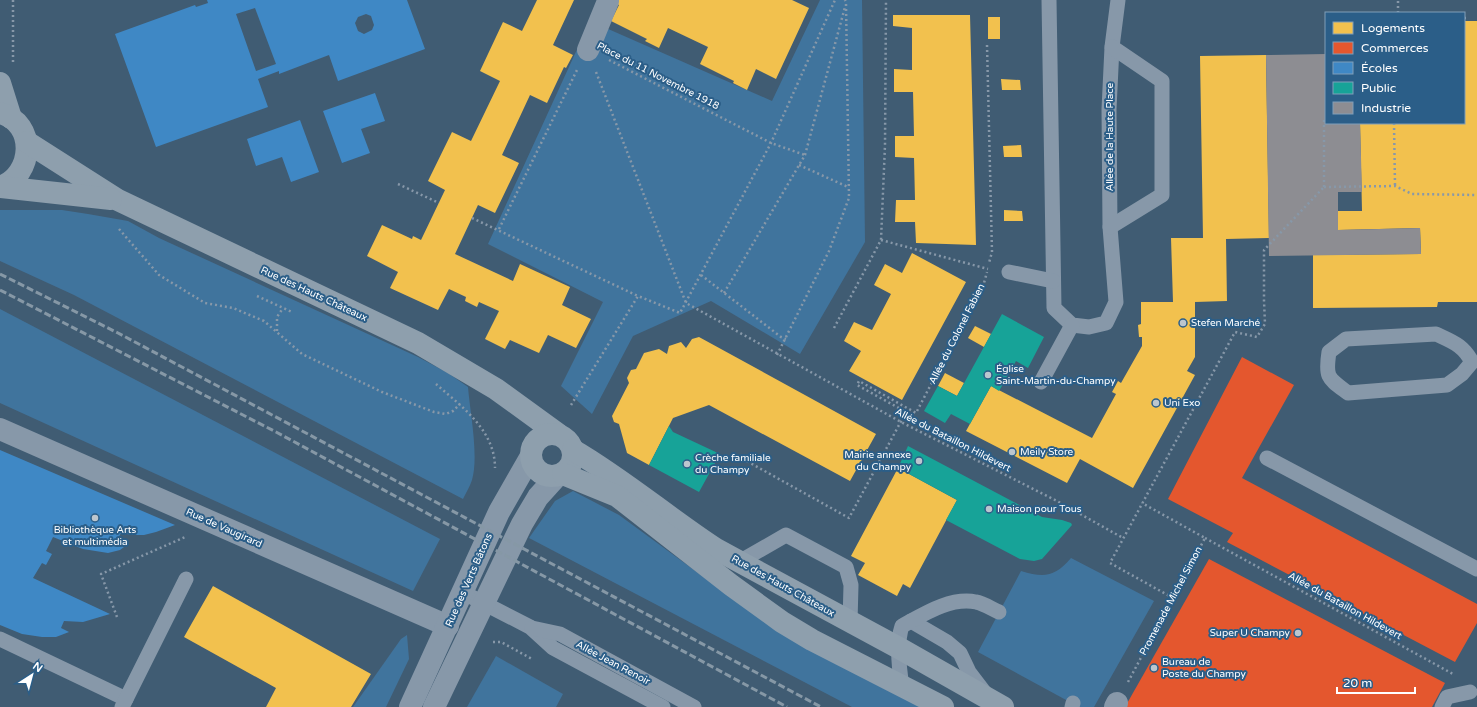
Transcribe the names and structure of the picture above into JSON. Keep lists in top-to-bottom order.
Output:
{
  "streets": {
    "street": ["Rue des Hauts Châteaux", "Rue de Vaugirard", "Rue des Verts Bâtons"],
    "lane": ["Allée de la Haute Place", "Allée Jean Renoir"],
    "path": [
      "Place du 11 Novembre 1918",
      "Allée du Colonel Fabien",
      "Allée du Bataillon Hildevert",
      "Promenade Michel Simon"
    ]
  },
  "crossings": [
    ["Rue des Hauts Châteaux", "Rue des Verts Bâtons"],
    ["Allée du Colonel Fabien", "Allée du Bataillon Hildevert"],
    ["Allée du Bataillon Hildevert", "Promenade Michel Simon"],
    ["Rue de Vaugirard", "Rue des Verts Bâtons"],
    ["Rue des Verts Bâtons", "Allée Jean Renoir"]
  ],
  "places": [
    "Stefen Marché",
    "Église Saint-Martin-du-Champy",
    "Uni Exo",
    "Meily Store",
    "Mairie annexe du Champy",
    "Crèche familiale du Champy",
    "Maison pour Tous",
    "Bibliothèque Arts et multimédia",
    "Super U Champy",
    "Bureau de Poste du Champy"
  ],
  "legend": [
    "Logements",
    "Commerces",
    "Écoles",
    "Public",
    "Industrie"
  ],
  "scale_bar": "20 m",
  "north": "top right"
}
